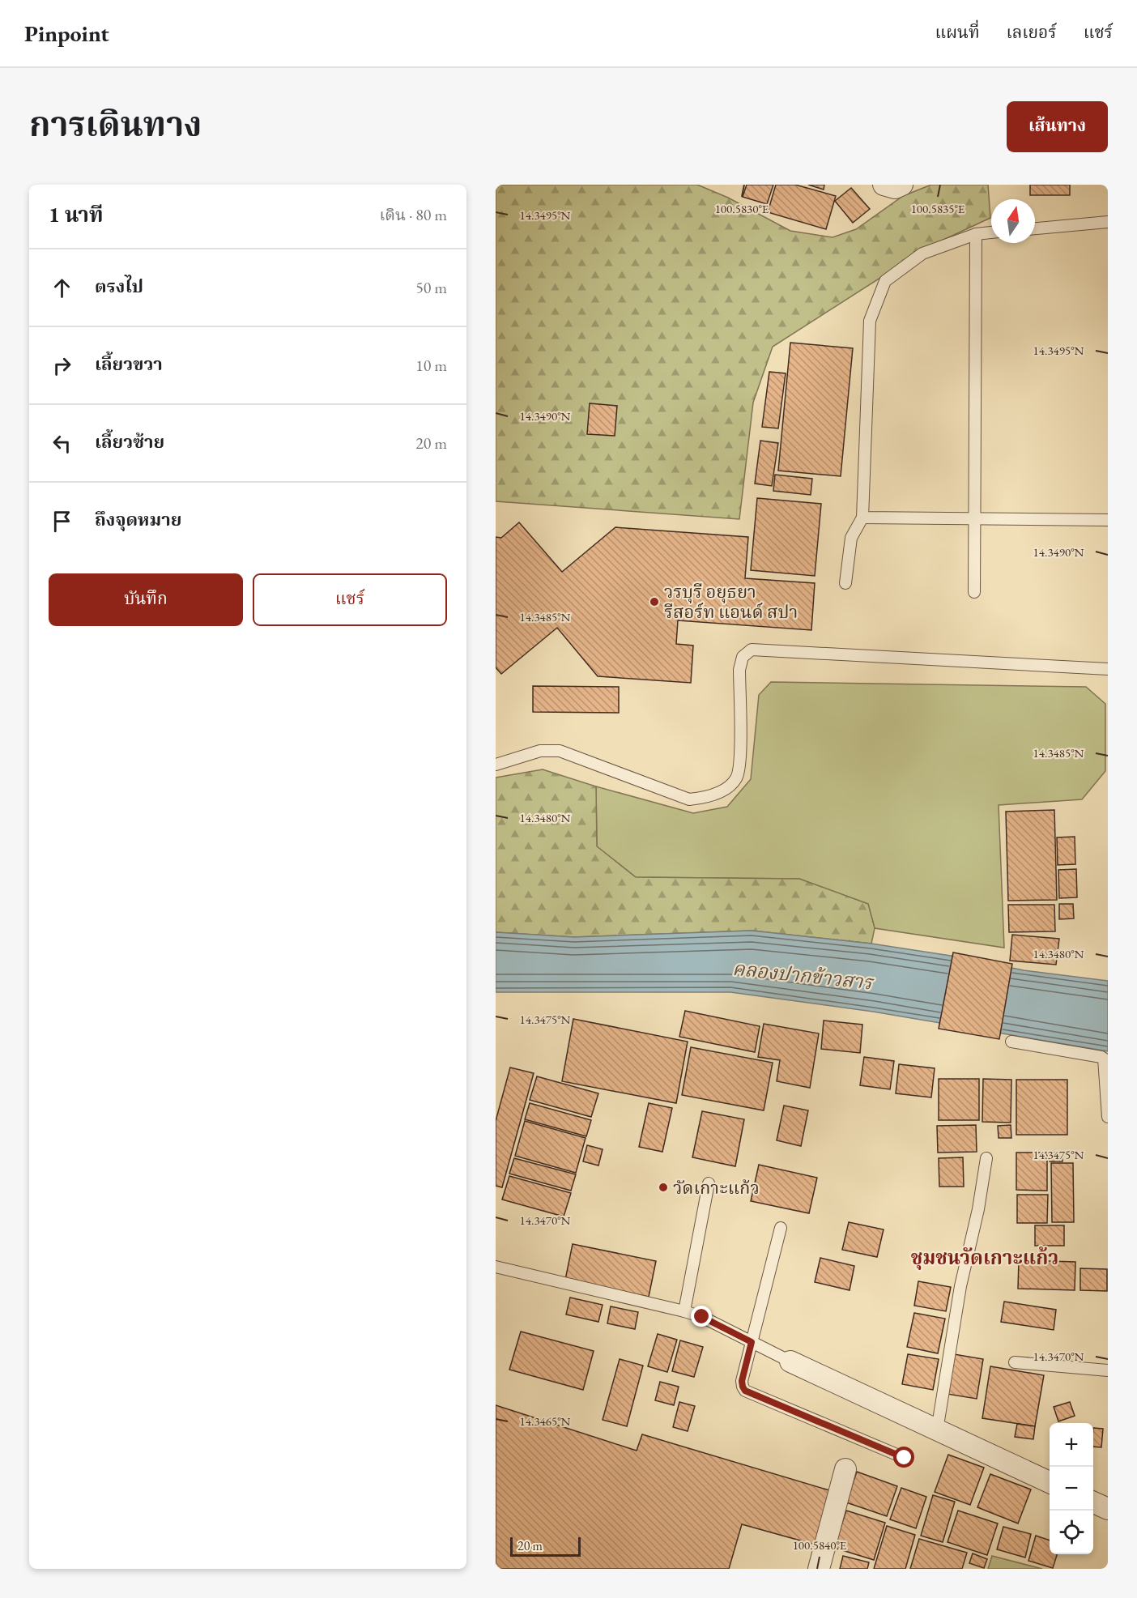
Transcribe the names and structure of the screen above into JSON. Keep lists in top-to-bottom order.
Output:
{
  "districts": ["ชุมชนวัดเกาะแก้ว"],
  "water": ["คลองปากข้าวสาร"],
  "places": ["วรบุรี อยุธยา รีสอร์ท แอนด์ สปา", "วัดเกาะแก้ว"],
  "scale_bar": "20 m",
  "north": "top",
  "page": {
    "header": "Pinpoint",
    "nav": ["แผนที่", "เลเยอร์", "แชร์"],
    "title": "การเดินทาง",
    "buttons": [
      "เส้นทาง",
      ["บันทึก", "แชร์"]
    ],
    "heading": ["1 นาที", "เดิน · 80 m"],
    "list": [
      ["ตรงไป", "50 m"],
      ["เลี้ยวขวา", "10 m"],
      ["เลี้ยวซ้าย", "20 m"],
      "ถึงจุดหมาย"
    ],
    "map_buttons": ["+", "−"],
    "scale": "20 m"
  },
  "coordinates": [
    "100.5830°E",
    "100.5835°E",
    "14.3495°N",
    "14.3490°N",
    "14.3485°N",
    "14.3480°N",
    "14.3475°N",
    "14.3470°N",
    "14.3465°N",
    "100.5840°E"
  ]
}
